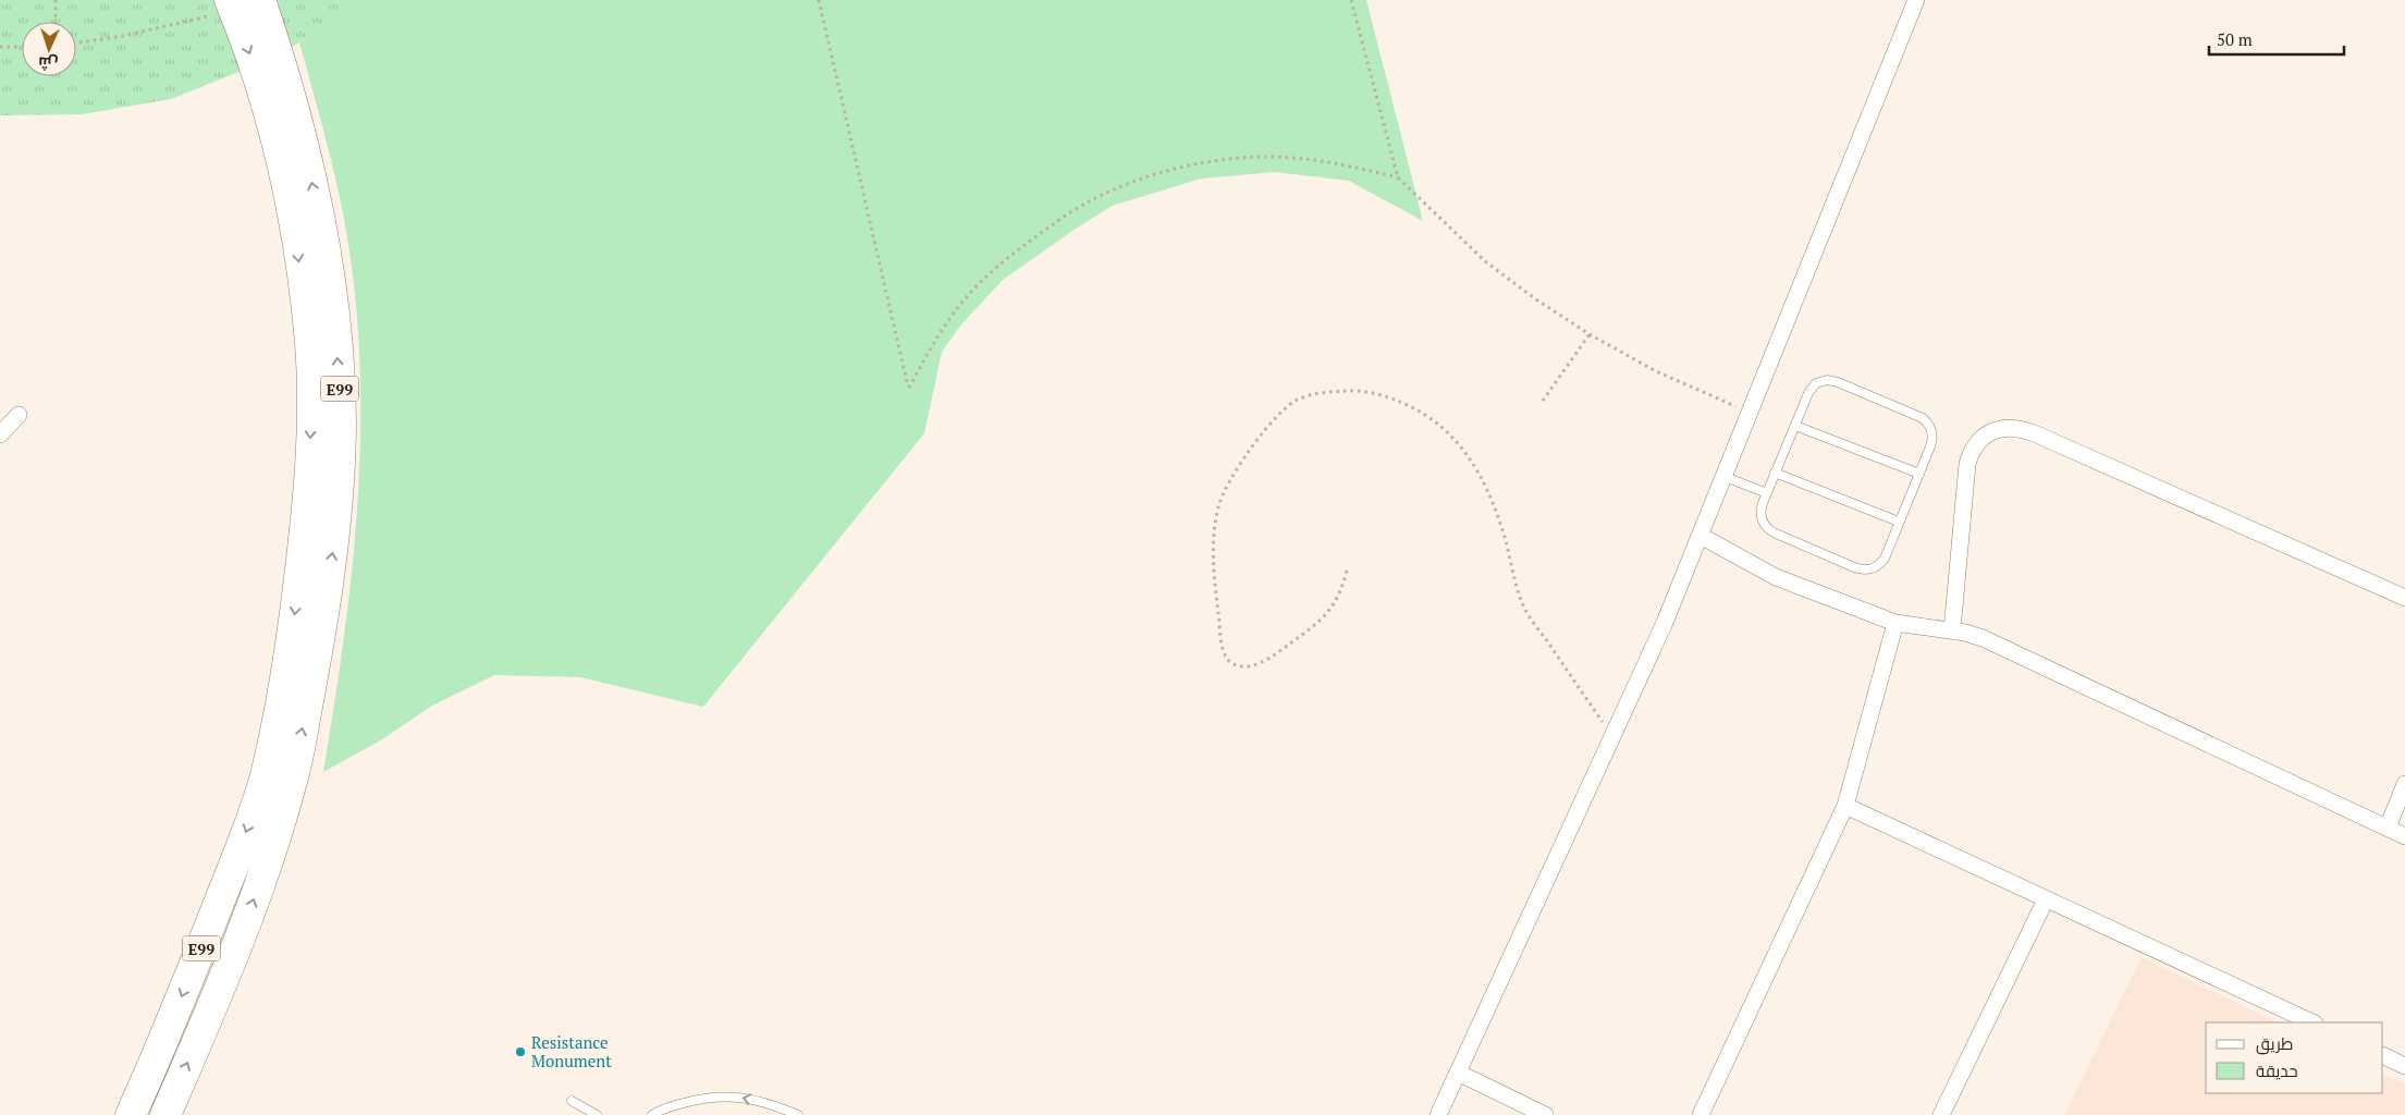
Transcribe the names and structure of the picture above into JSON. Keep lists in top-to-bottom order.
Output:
{
  "streets": {
    "highway": ["E99"]
  },
  "places": ["Resistance Monument"],
  "legend": ["طريق", "حديقة"],
  "scale_bar": "50 m",
  "north": "bottom"
}
